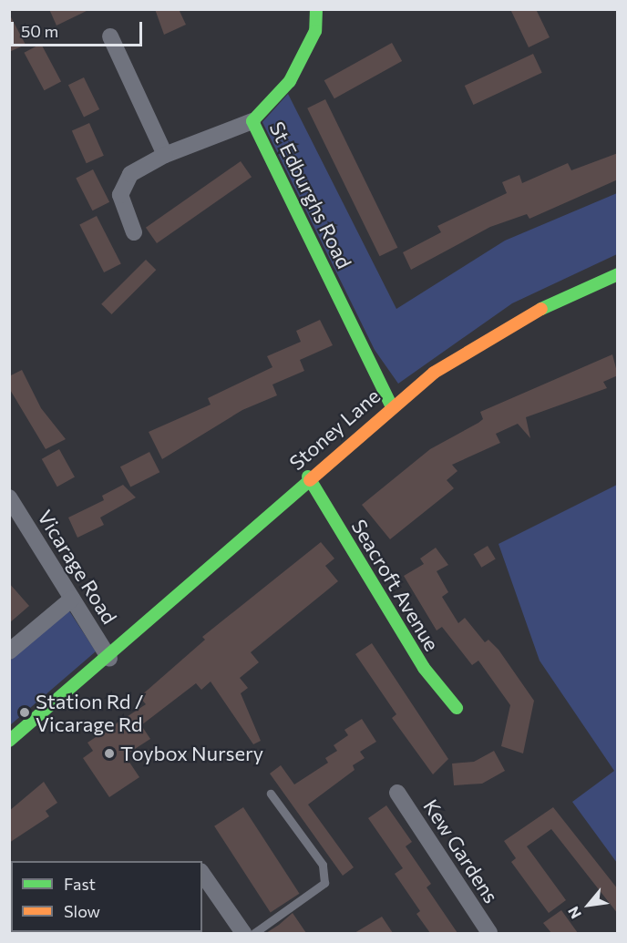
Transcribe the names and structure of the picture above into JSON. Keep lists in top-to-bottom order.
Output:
{
  "streets": {
    "main road": ["St Edburghs Road", "Stoney Lane", "Seacroft Avenue"],
    "street": ["Vicarage Road", "Kew Gardens"]
  },
  "crossings": [
    ["St Edburghs Road", "Stoney Lane"],
    ["Stoney Lane", "Vicarage Road"],
    ["Stoney Lane", "Seacroft Avenue"]
  ],
  "places": ["Station Rd / Vicarage Rd", "Toybox Nursery"],
  "legend": ["Fast", "Slow"],
  "scale_bar": "50 m",
  "north": "bottom left"
}
